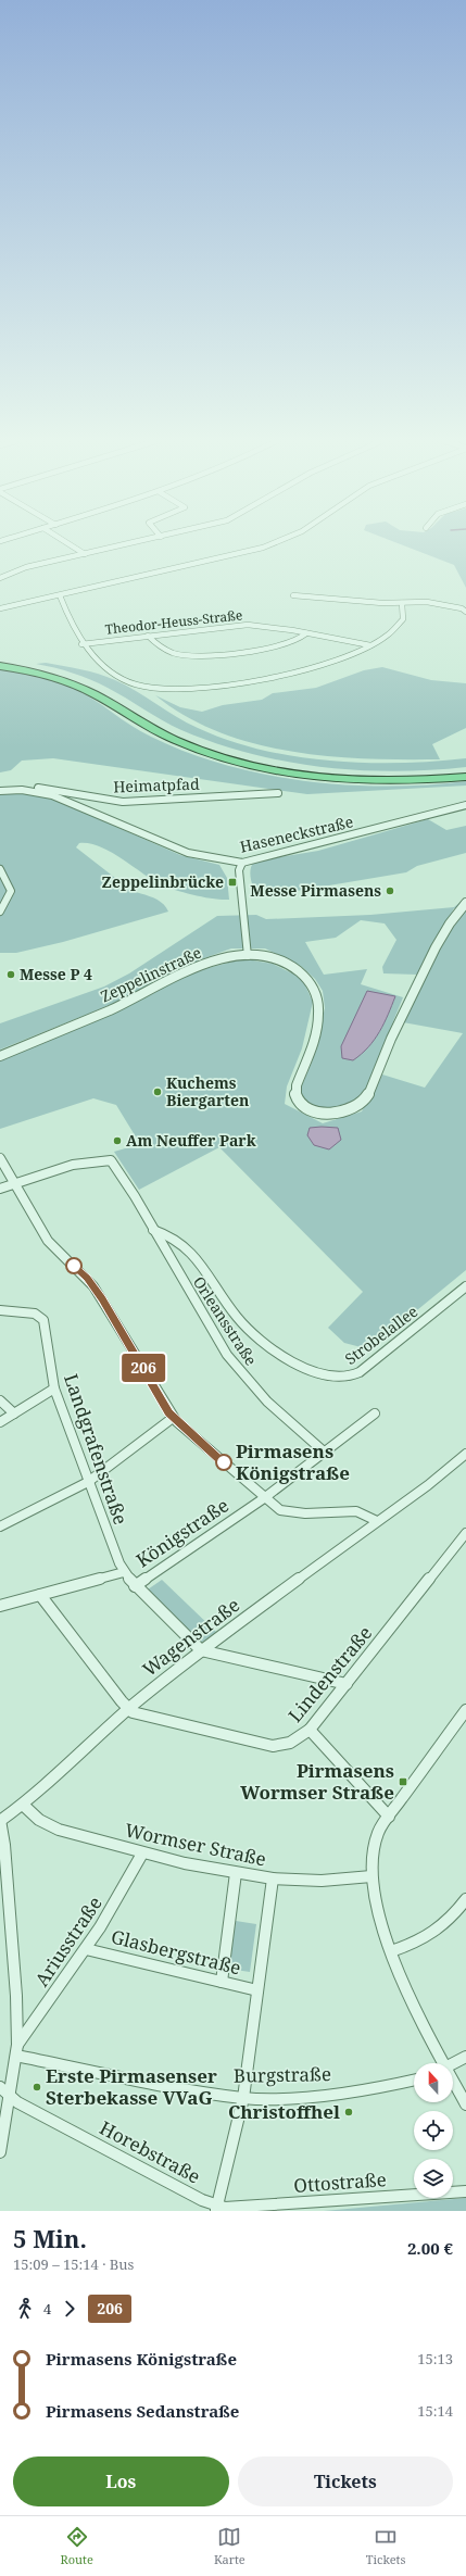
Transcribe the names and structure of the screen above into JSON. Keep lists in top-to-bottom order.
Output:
{
  "streets": {
    "street": [
      "Theodor-Heuss-Straße",
      "Heimatpfad",
      "Haseneckstraße",
      "Zeppelinstraße",
      "Orleansstraße",
      "Strobelallee",
      "Landgrafenstraße",
      "Königstraße",
      "Wagenstraße",
      "Lindenstraße",
      "Wormser Straße",
      "Ariusstraße",
      "Glasbergstraße",
      "Burgstraße",
      "Horebstraße",
      "Ottostraße"
    ]
  },
  "crossings": [
    ["Heimatpfad", "Haseneckstraße"],
    ["Orleansstraße", "Strobelallee"],
    ["Orleansstraße", "Königstraße"],
    ["Landgrafenstraße", "Königstraße"],
    ["Landgrafenstraße", "Wagenstraße"],
    ["Wagenstraße", "Lindenstraße"],
    ["Wagenstraße", "Wormser Straße"],
    ["Wormser Straße", "Ariusstraße"],
    ["Ariusstraße", "Glasbergstraße"],
    ["Ariusstraße", "Burgstraße"],
    ["Horebstraße", "Ottostraße"]
  ],
  "places": {
    "transit": ["Zeppelinbrücke", "Pirmasens Wormser Straße"],
    "other": [
      "Messe Pirmasens",
      "Messe P 4",
      "Kuchems Biergarten",
      "Am Neuffer Park",
      "Pirmasens Königstraße",
      "Erste Pirmasenser Sterbekasse VVaG",
      "Christoffhel"
    ]
  },
  "lines": ["bus line 206"],
  "north": "top",
  "page": {
    "on_map": "206",
    "heading": ["5 Min.", "15:09 – 15:14 · Bus", "2.00 €"],
    "legs": ["4", "206"],
    "list": [
      {
        "name": "Pirmasens Königstraße",
        "value": "15:13"
      },
      {
        "name": "Pirmasens Sedanstraße",
        "value": "15:14"
      }
    ],
    "buttons": ["Los", "Tickets"],
    "tabs": ["Route", "Karte", "Tickets"]
  }
}
